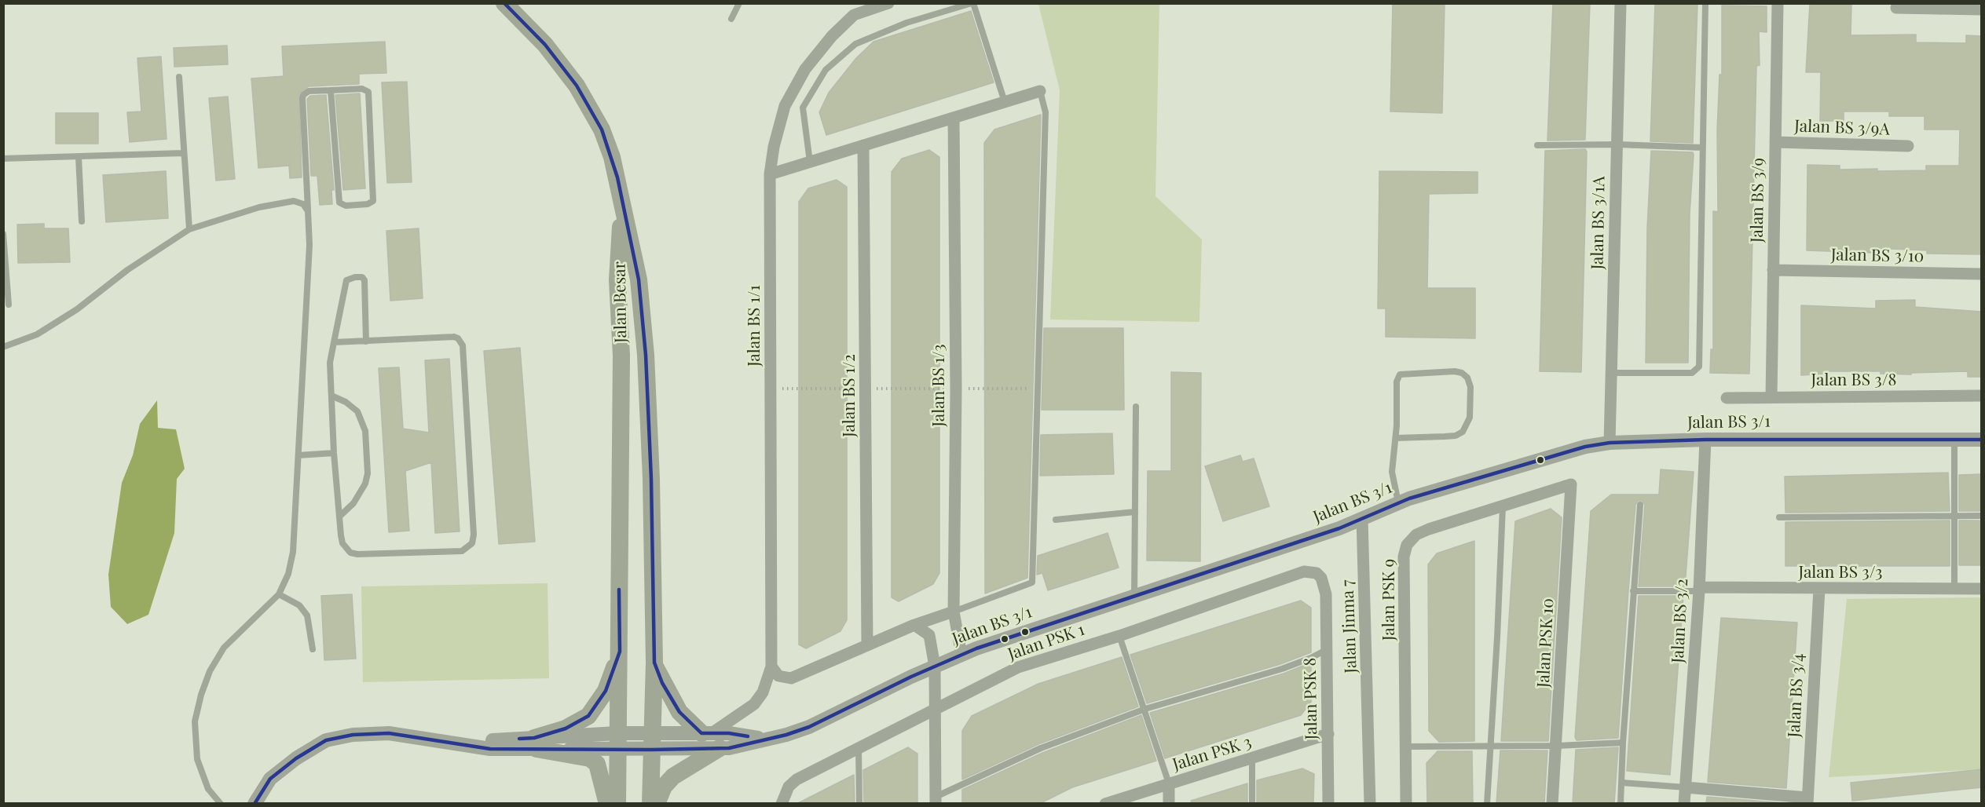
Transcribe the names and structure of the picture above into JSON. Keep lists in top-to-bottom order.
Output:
{
  "streets": {
    "main road": ["Jalan Besar"],
    "street": [
      "Jalan BS 3/9A",
      "Jalan BS 3/9",
      "Jalan BS 3/1A",
      "Jalan BS 3/10",
      "Jalan BS 1/1",
      "Jalan BS 3/8",
      "Jalan BS 1/3",
      "Jalan BS 1/2",
      "Jalan BS 3/1",
      "Jalan BS 3/3",
      "Jalan PSK 9",
      "Jalan BS 3/2",
      "Jalan Jinma 7",
      "Jalan PSK 1",
      "Jalan PSK 10",
      "Jalan BS 3/4",
      "Jalan PSK 8",
      "Jalan PSK 3"
    ]
  },
  "crossings": [
    ["Jalan BS 3/9A", "Jalan BS 3/9"],
    ["Jalan BS 3/9", "Jalan BS 3/10"],
    ["Jalan BS 3/9", "Jalan BS 3/8"],
    ["Jalan BS 3/1A", "Jalan BS 3/1"],
    ["Jalan Besar", "Jalan BS 3/1"],
    ["Jalan BS 1/1", "Jalan BS 3/1"],
    ["Jalan BS 1/3", "Jalan BS 3/1"],
    ["Jalan BS 3/1", "Jalan BS 3/2"],
    ["Jalan BS 3/1", "Jalan Jinma 7"],
    ["Jalan BS 3/3", "Jalan BS 3/2"],
    ["Jalan BS 3/3", "Jalan BS 3/4"],
    ["Jalan PSK 9", "Jalan PSK 10"],
    ["Jalan PSK 1", "Jalan PSK 8"],
    ["Jalan PSK 8", "Jalan PSK 3"]
  ]
}
